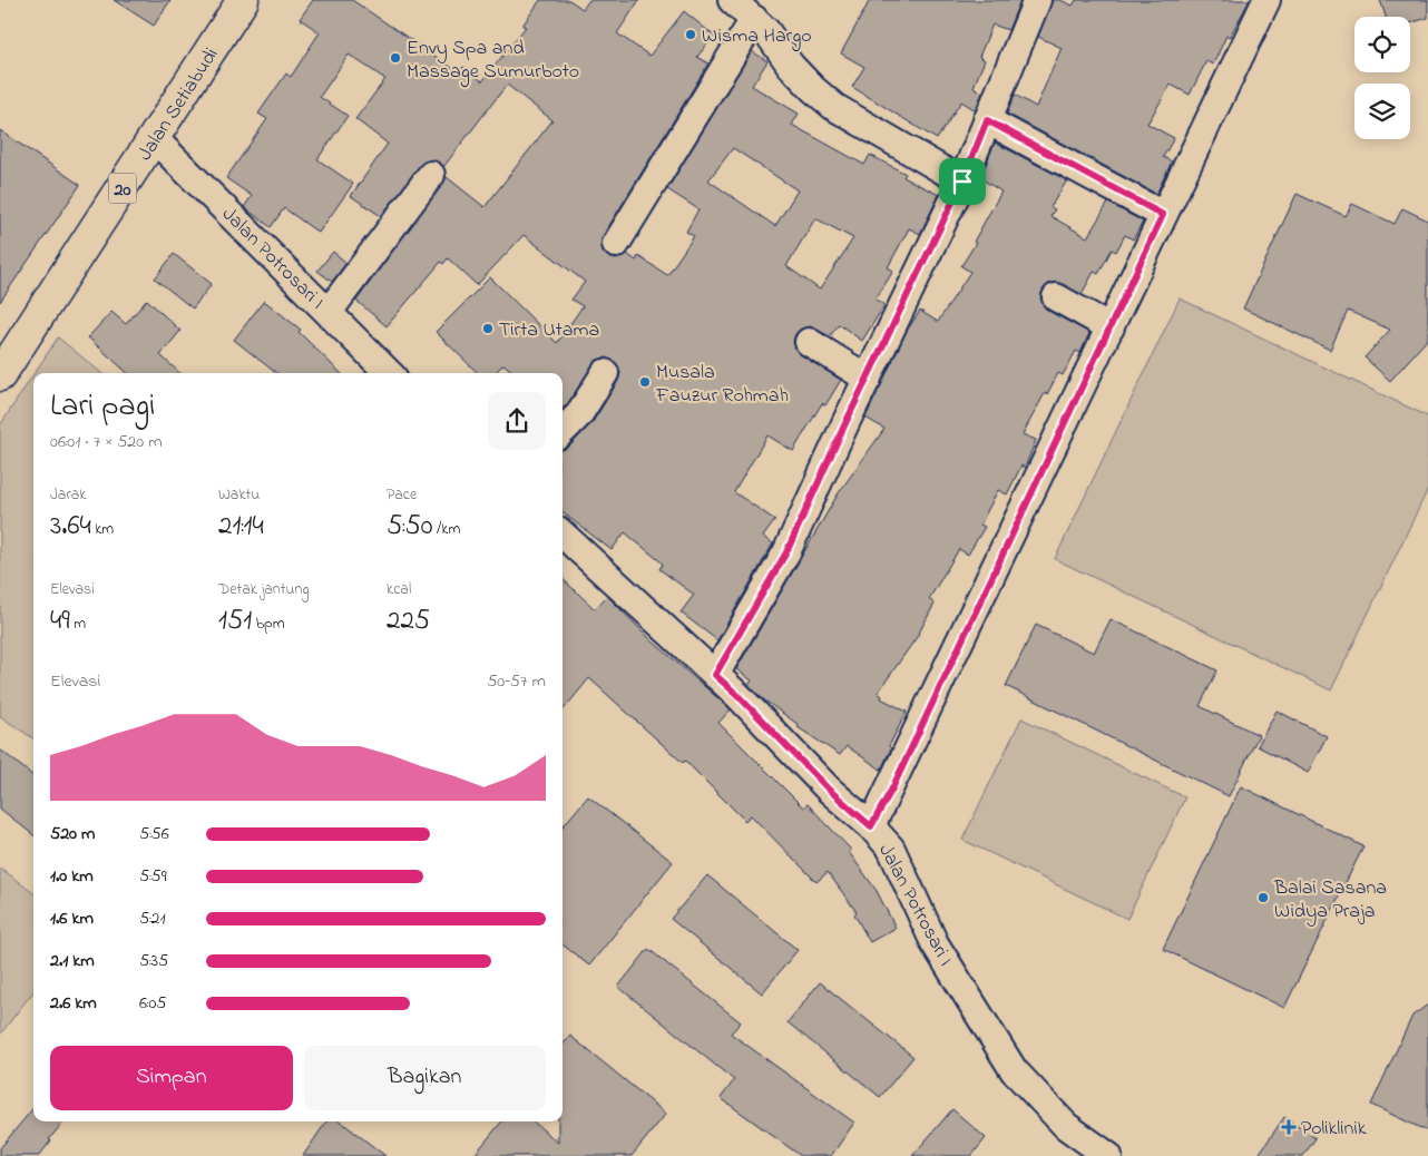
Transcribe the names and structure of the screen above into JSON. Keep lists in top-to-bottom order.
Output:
{
  "streets": {
    "highway": ["Jalan Setiabudi", "20"],
    "street": ["Jalan Potrosari I"]
  },
  "crossings": [
    ["Jalan Setiabudi", "Jalan Potrosari I"]
  ],
  "places": {
    "other": [
      "Wisma Hargo",
      "Envy Spa and Massage Sumurboto",
      "Tirta Utama",
      "Musala Fauzur Rohmah",
      "Balai Sasana Widya Praja"
    ],
    "health": ["Poliklinik"]
  },
  "page": {
    "heading": ["Lari pagi", "06:01 · 7 × 520 m"],
    "stats": [
      ["Jarak", "3.64 km"],
      ["Waktu", "21:14"],
      ["Pace", "5:50 /km"],
      ["Elevasi", "49 m"],
      ["Detak jantung", "151 bpm"],
      ["kcal", "225"]
    ],
    "chart": ["Elevasi", "50–57 m"],
    "list": [
      {
        "name": "520 m",
        "note": "5:56"
      },
      {
        "name": "1.0 km",
        "note": "5:59"
      },
      {
        "name": "1.6 km",
        "note": "5:21"
      },
      {
        "name": "2.1 km",
        "note": "5:35"
      },
      {
        "name": "2.6 km",
        "note": "6:05"
      }
    ],
    "buttons": ["Simpan", "Bagikan"]
  }
}
